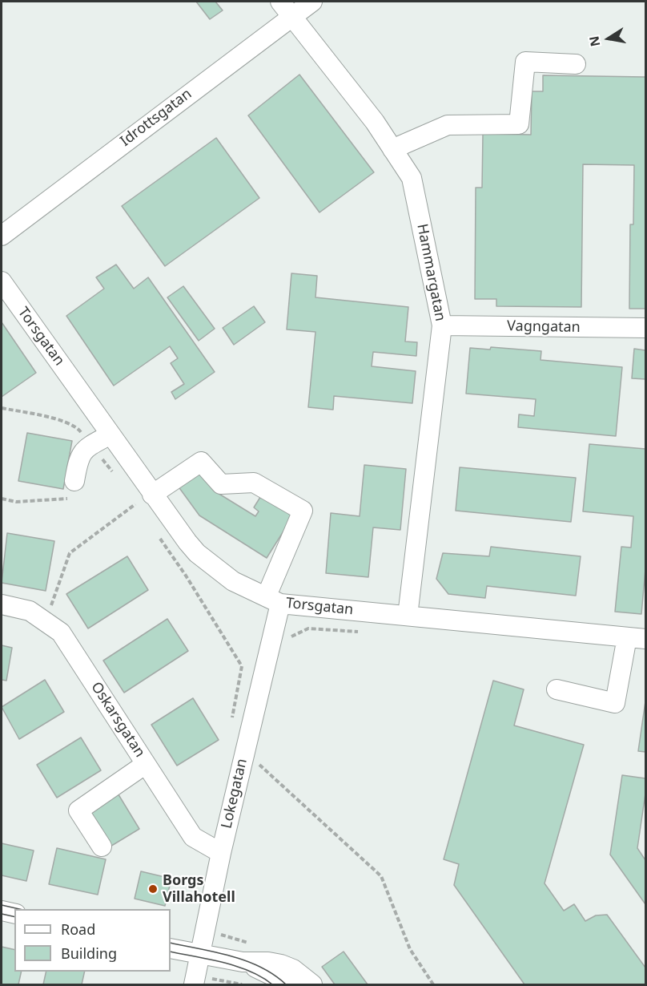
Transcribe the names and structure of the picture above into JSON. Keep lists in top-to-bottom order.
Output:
{
  "streets": {
    "street": [
      "Idrottsgatan",
      "Hammargatan",
      "Vagngatan",
      "Torsgatan",
      "Oskarsgatan",
      "Lokegatan"
    ]
  },
  "crossings": [
    ["Idrottsgatan", "Hammargatan"],
    ["Hammargatan", "Vagngatan"],
    ["Hammargatan", "Torsgatan"],
    ["Torsgatan", "Lokegatan"],
    ["Oskarsgatan", "Lokegatan"]
  ],
  "places": ["Borgs Villahotell"],
  "legend": ["Road", "Building"],
  "north": "left"
}
